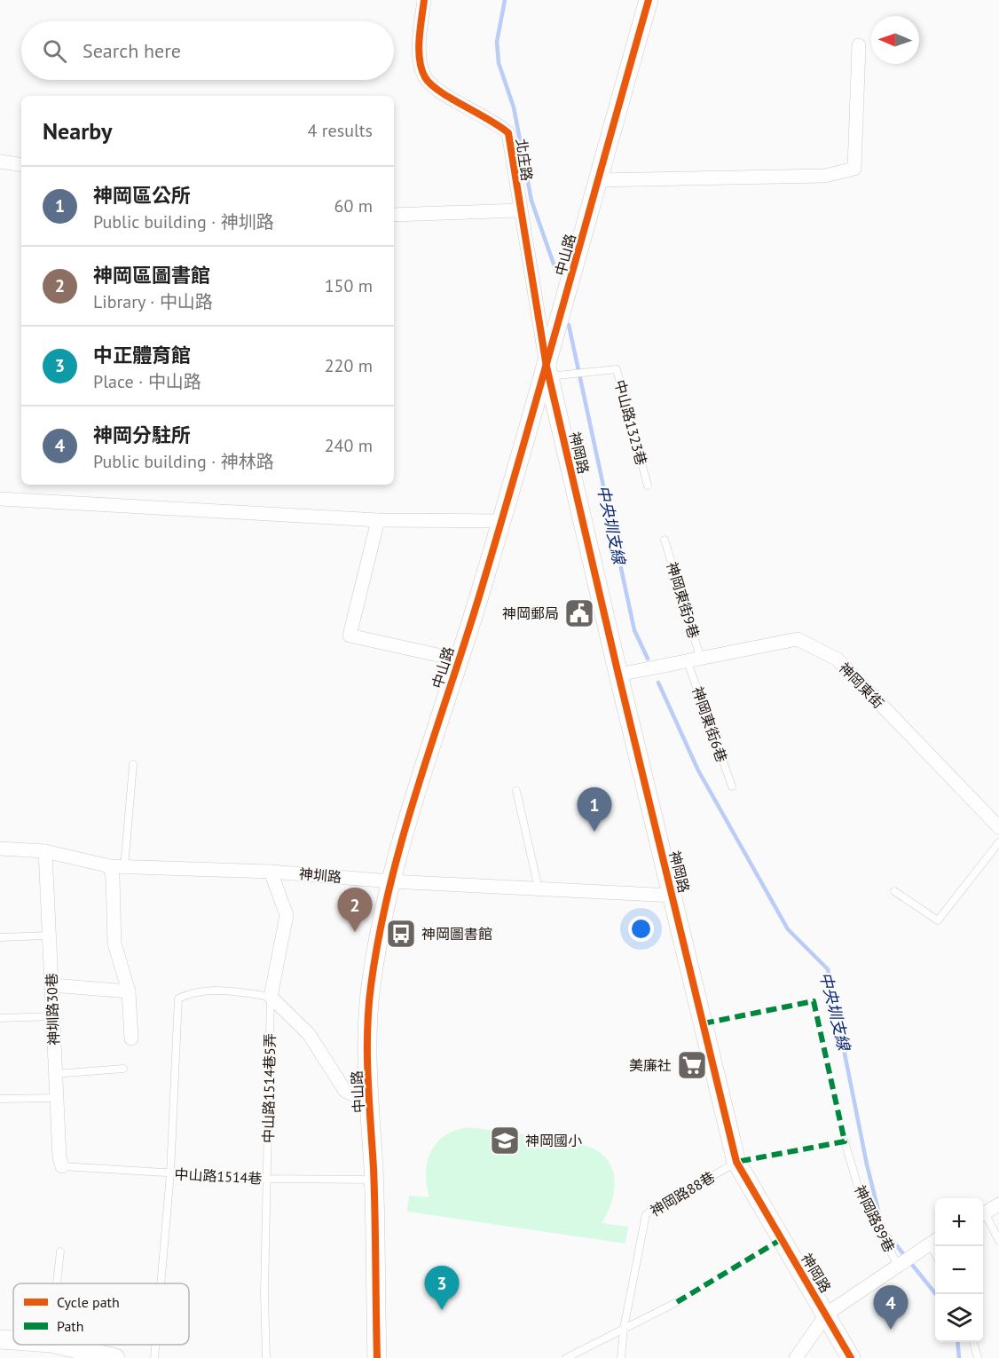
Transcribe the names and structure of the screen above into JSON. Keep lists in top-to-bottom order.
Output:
{
  "streets": {
    "street": [
      "北庄路",
      "中山路",
      "神岡路",
      "神岡東街",
      "神圳路",
      "神圳路30巷"
    ],
    "lane": [
      "中山路1323巷",
      "神岡東街9巷",
      "神岡東街6巷",
      "中山路1514巷5弄",
      "中山路1514巷",
      "神岡路88巷",
      "神岡路89巷"
    ]
  },
  "crossings": [
    ["北庄路", "中山路"],
    ["北庄路", "中山路1323巷"],
    ["北庄路", "神岡路"],
    ["中山路", "中山路1323巷"],
    ["中山路", "神岡路"],
    ["中山路", "神圳路"],
    ["中山路", "中山路1514巷"],
    ["中山路1323巷", "神岡路"],
    ["神岡路", "神岡東街"],
    ["神岡路", "神圳路"],
    ["神岡路", "神岡路88巷"],
    ["神岡東街9巷", "神岡東街"],
    ["神岡東街9巷", "神岡東街6巷"],
    ["神岡東街", "神岡東街6巷"],
    ["神圳路", "神圳路30巷"],
    ["神圳路30巷", "中山路1514巷"],
    ["中山路1514巷5弄", "中山路1514巷"]
  ],
  "water": ["中央圳支線"],
  "places": {
    "public building": ["神岡郵局"],
    "bus stop": ["神岡圖書館"],
    "supermarket": ["美廉社"],
    "school or university": ["神岡國小"]
  },
  "legend": ["Cycle path", "Path"],
  "north": "left",
  "page": {
    "search": "Search here",
    "heading": ["Nearby", "4 results"],
    "list": [
      {
        "mark": "1",
        "name": "神岡區公所",
        "note": "Public building · 神圳路",
        "value": "60 m"
      },
      {
        "mark": "2",
        "name": "神岡區圖書館",
        "note": "Library · 中山路",
        "value": "150 m"
      },
      {
        "mark": "3",
        "name": "中正體育館",
        "note": "Place · 中山路",
        "value": "220 m"
      },
      {
        "mark": "4",
        "name": "神岡分駐所",
        "note": "Public building · 神林路",
        "value": "240 m"
      }
    ],
    "pins": [
      "1",
      "2",
      "3",
      "4"
    ],
    "map_buttons": ["+", "−"]
  }
}
